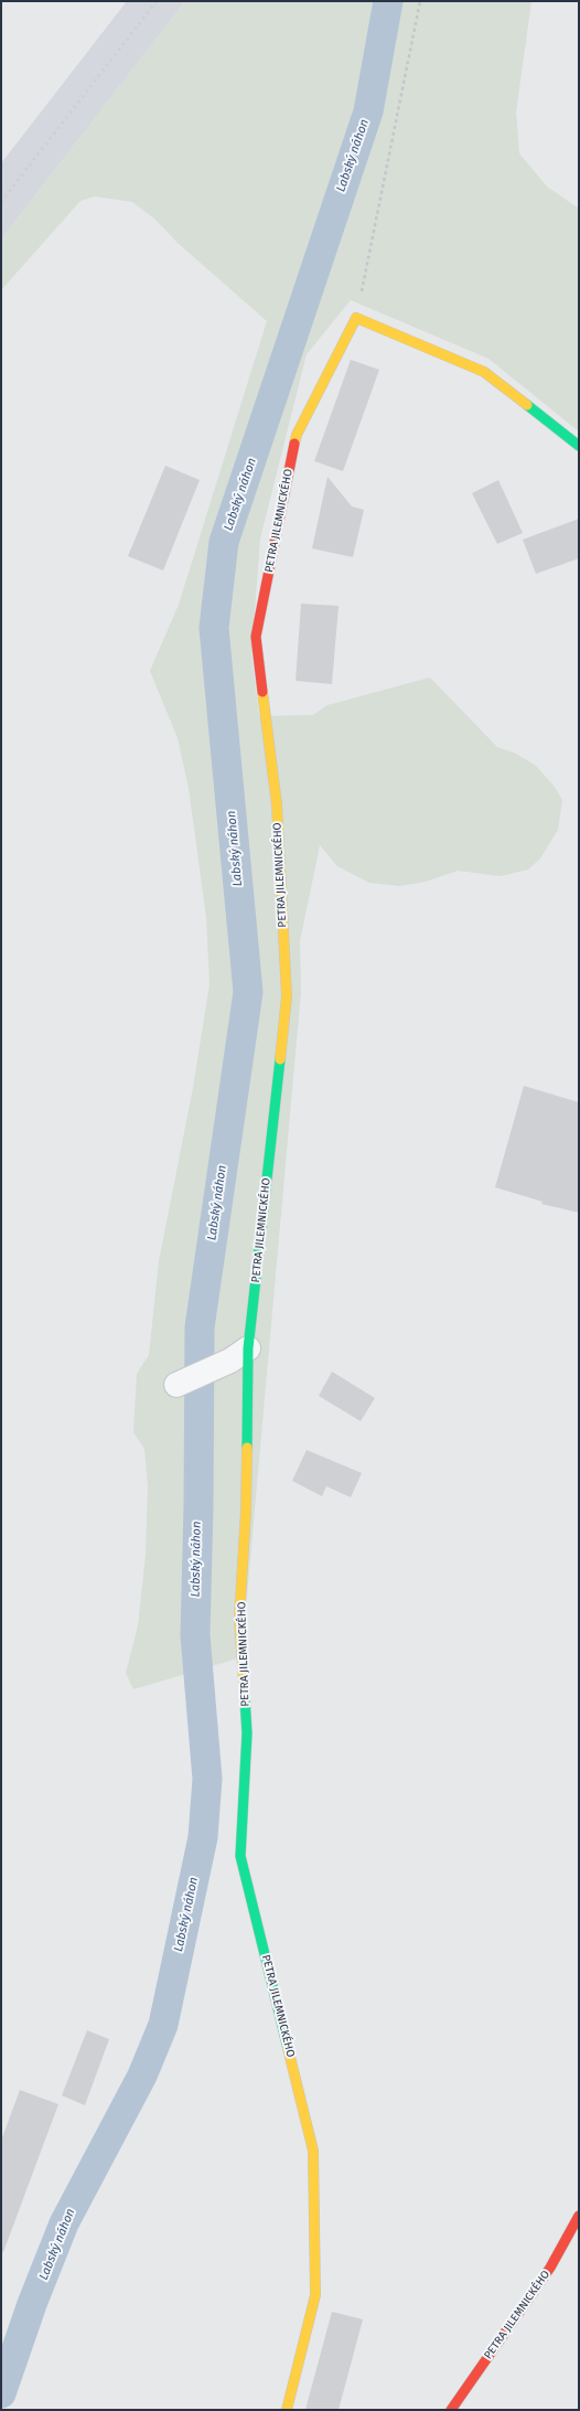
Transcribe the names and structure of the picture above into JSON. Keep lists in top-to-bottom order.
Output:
{
  "streets": {
    "street": ["PETRA JILEMNICKÉHO"]
  },
  "water": ["Labský náhon"]
}
